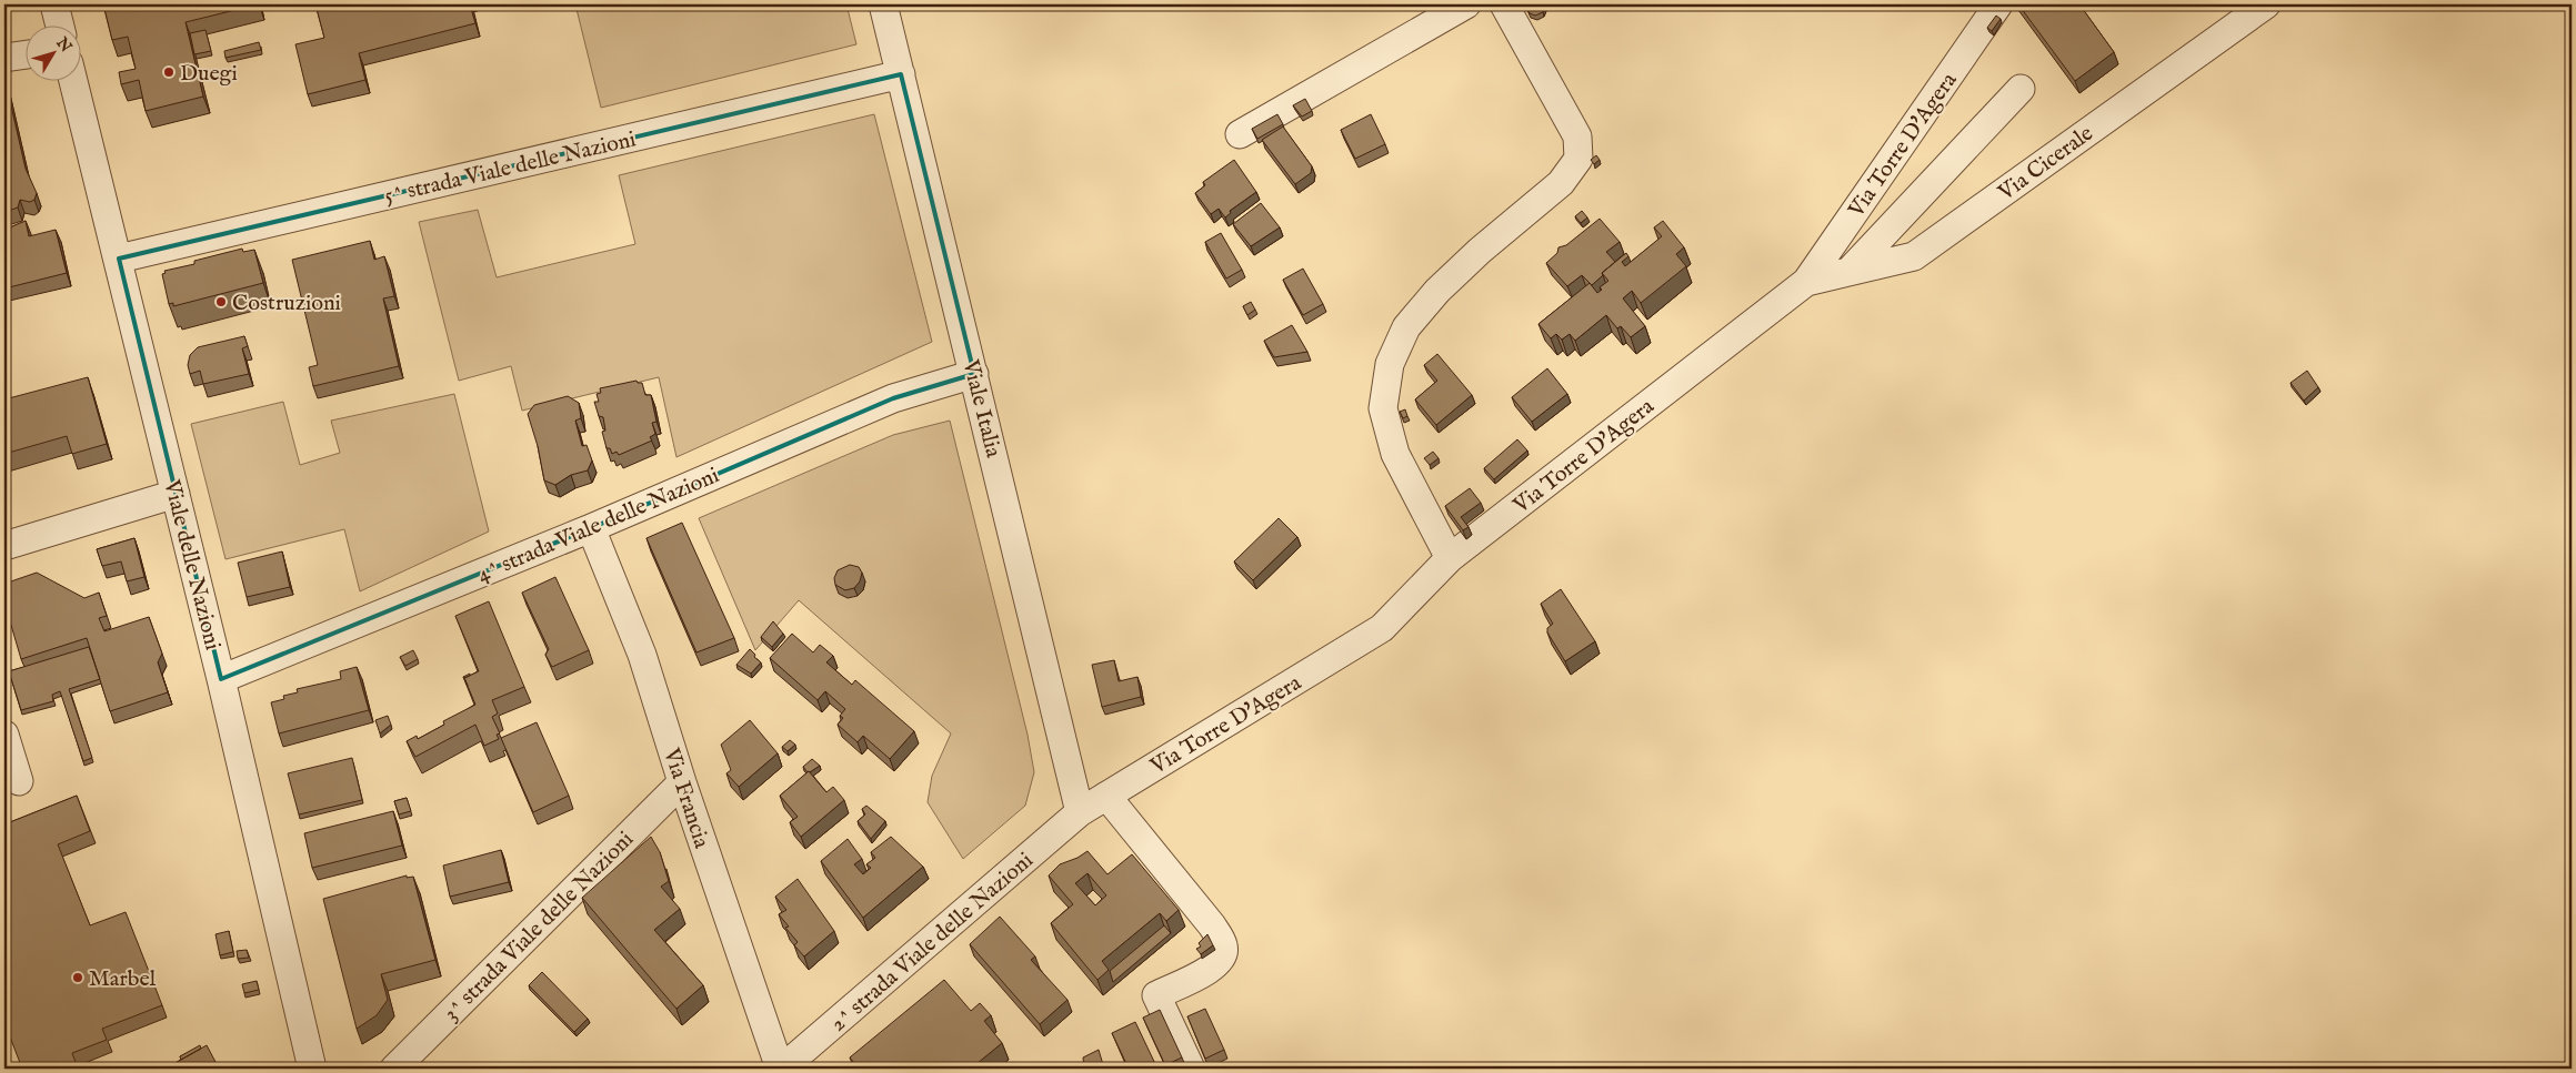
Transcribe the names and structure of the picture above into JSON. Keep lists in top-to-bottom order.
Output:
{
  "streets": {
    "street": [
      "Via Torre D'Agera",
      "Via Cicerale",
      "5^ strada Viale delle Nazioni",
      "Viale Italia",
      "4^ strada Viale delle Nazioni",
      "Viale delle Nazioni",
      "Via Francia",
      "3^ strada Viale delle Nazioni",
      "2^ strada Viale delle Nazioni"
    ]
  },
  "crossings": [
    ["Via Torre D'Agera", "Via Cicerale"],
    ["Via Torre D'Agera", "Viale Italia"],
    ["Via Torre D'Agera", "2^ strada Viale delle Nazioni"],
    ["5^ strada Viale delle Nazioni", "Viale Italia"],
    ["5^ strada Viale delle Nazioni", "Viale delle Nazioni"],
    ["Viale Italia", "4^ strada Viale delle Nazioni"],
    ["Viale Italia", "2^ strada Viale delle Nazioni"],
    ["4^ strada Viale delle Nazioni", "Viale delle Nazioni"],
    ["4^ strada Viale delle Nazioni", "Via Francia"],
    ["Via Francia", "3^ strada Viale delle Nazioni"],
    ["Via Francia", "2^ strada Viale delle Nazioni"]
  ],
  "places": ["Duegi", "Costruzioni", "Marbel"],
  "north": "top right"
}
